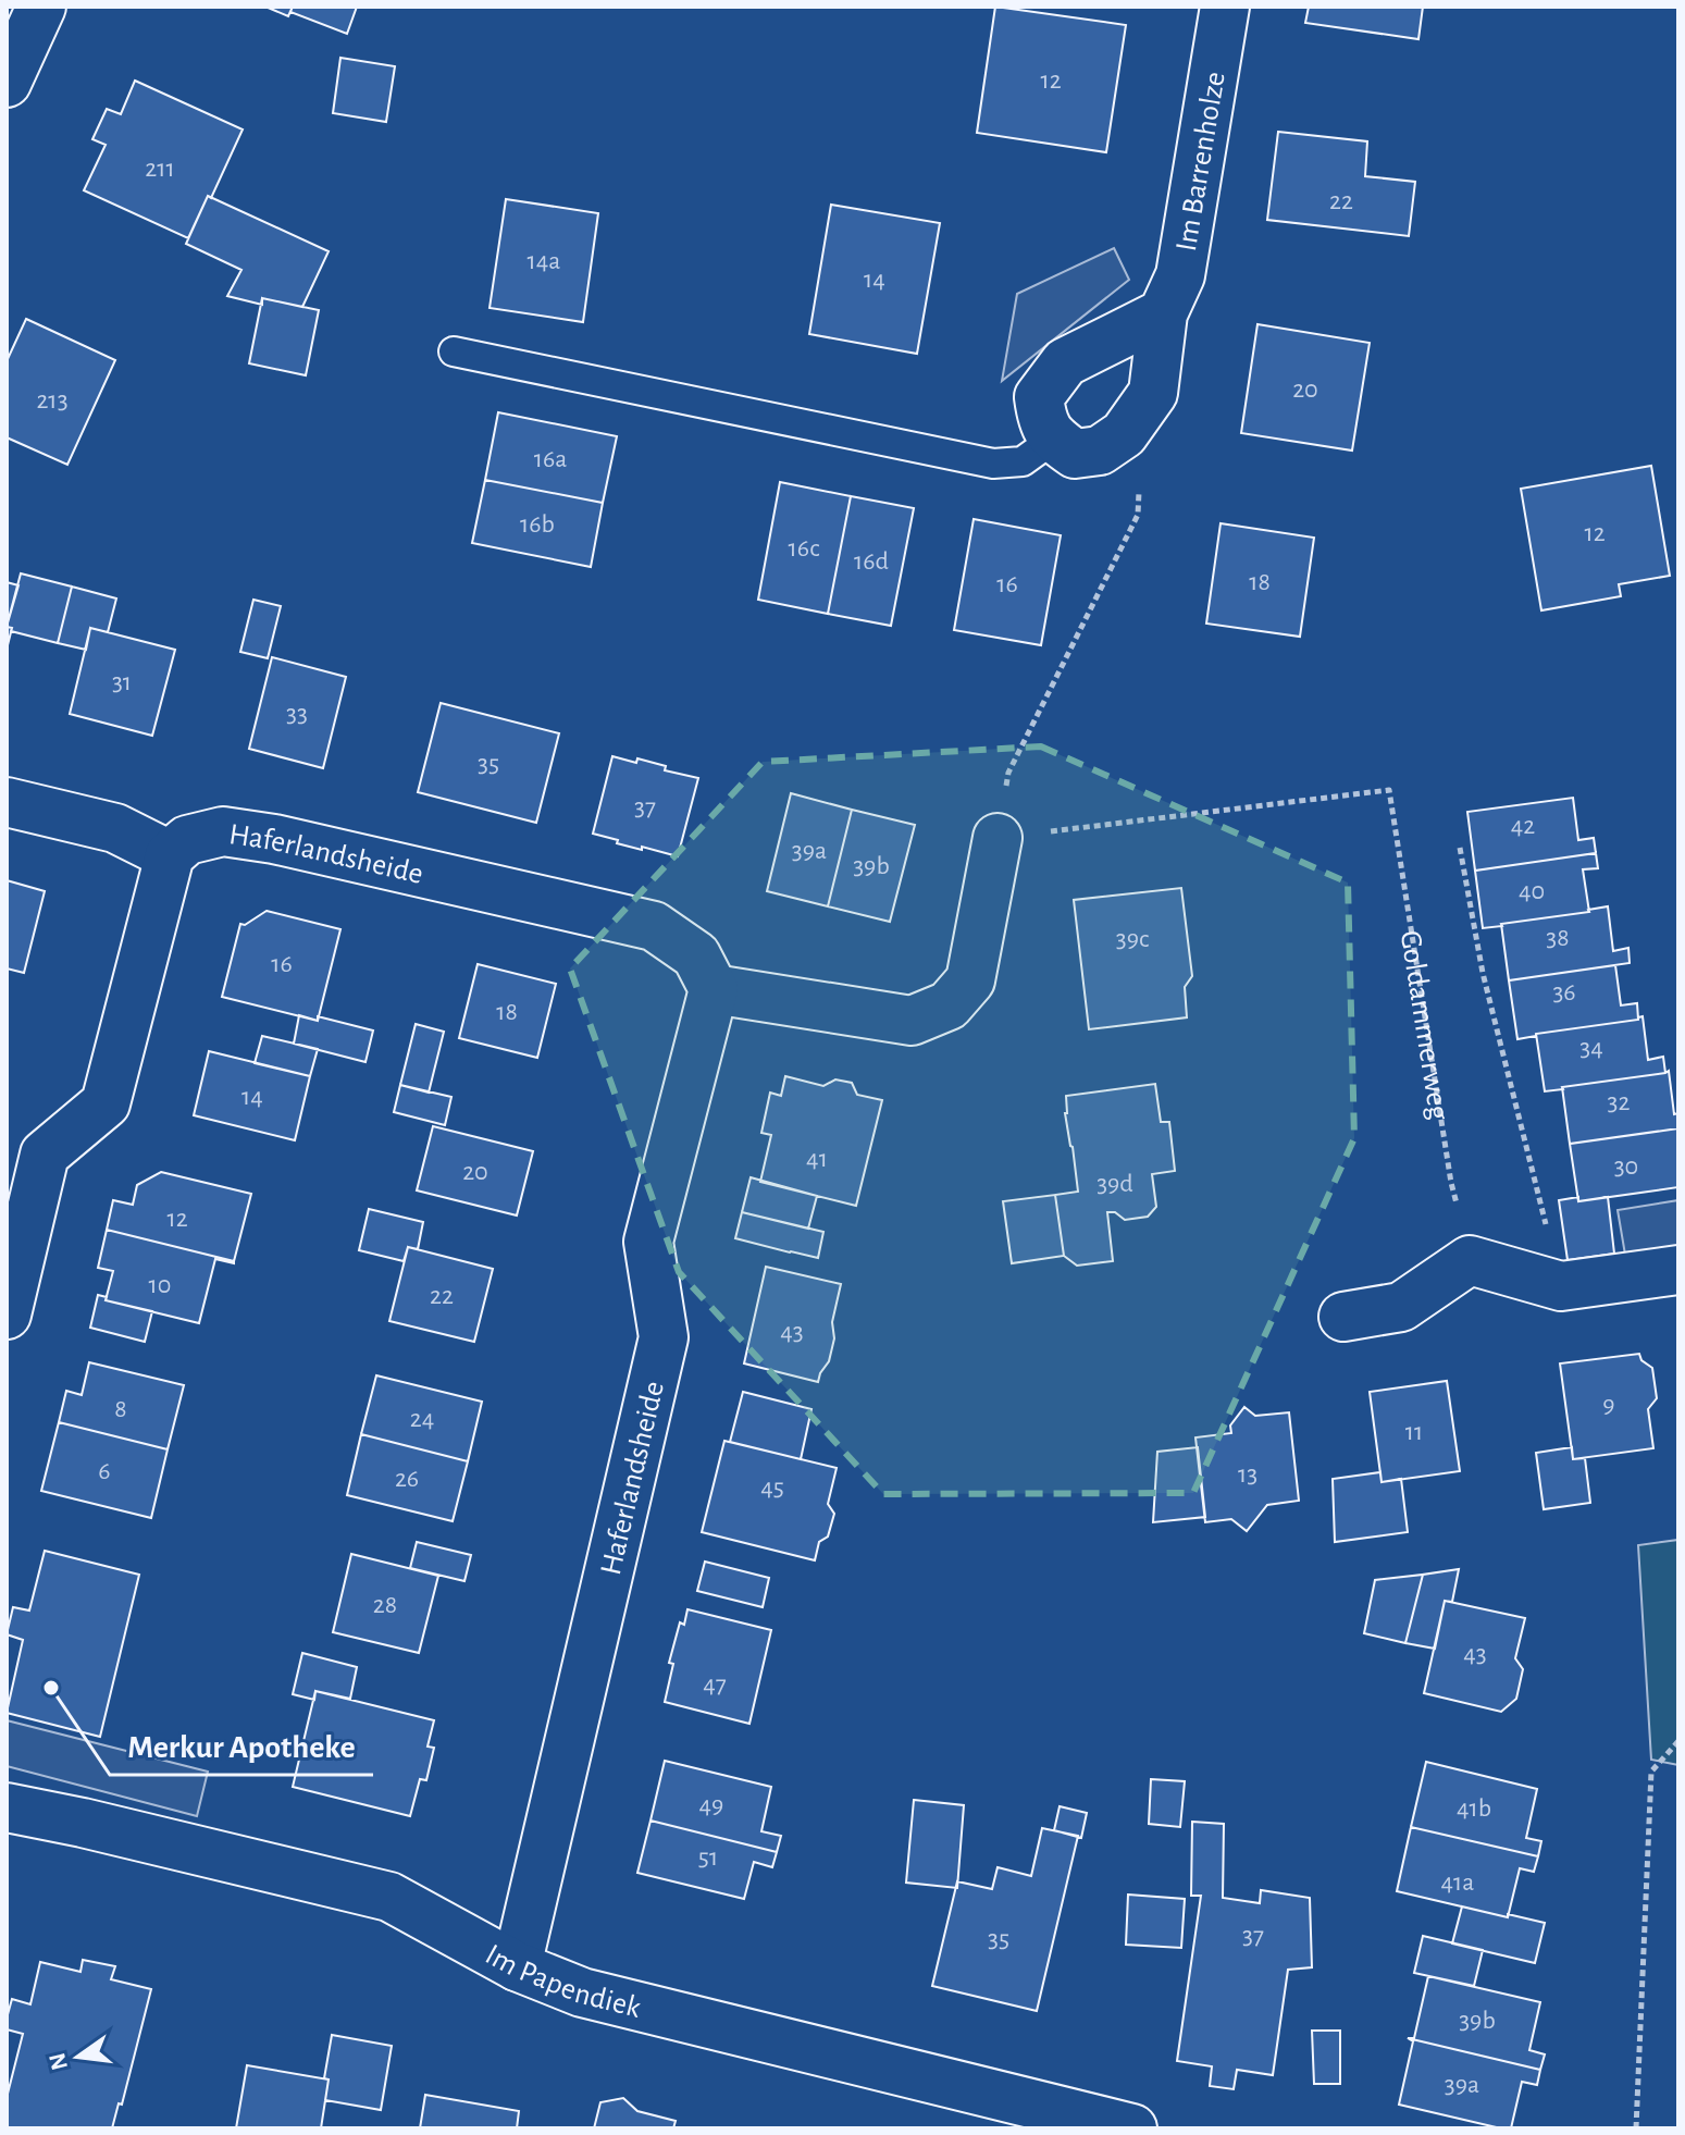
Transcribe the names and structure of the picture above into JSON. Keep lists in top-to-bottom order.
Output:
{
  "streets": {
    "street": ["Im Barrenholze", "Haferlandsheide", "Im Papendiek"],
    "path": ["Goldammerweg"]
  },
  "crossings": [
    ["Haferlandsheide", "Im Papendiek"]
  ],
  "places": ["Merkur Apotheke"],
  "house_numbers": [
    "12",
    "211",
    "22",
    "14a",
    "14",
    "20",
    "213",
    "16a",
    "16b",
    "12",
    "16c",
    "16d",
    "18",
    "16",
    "31",
    "33",
    "35",
    "37",
    "42",
    "39a",
    "39b",
    "40",
    "38",
    "39c",
    "16",
    "36",
    "18",
    "34",
    "14",
    "32",
    "41",
    "30",
    "20",
    "39d",
    "12",
    "10",
    "22",
    "43",
    "9",
    "8",
    "24",
    "11",
    "6",
    "13",
    "26",
    "45",
    "28",
    "43",
    "47",
    "49",
    "41b",
    "51",
    "41a",
    "37",
    "35",
    "39b",
    "39a"
  ],
  "north": "left"
}
